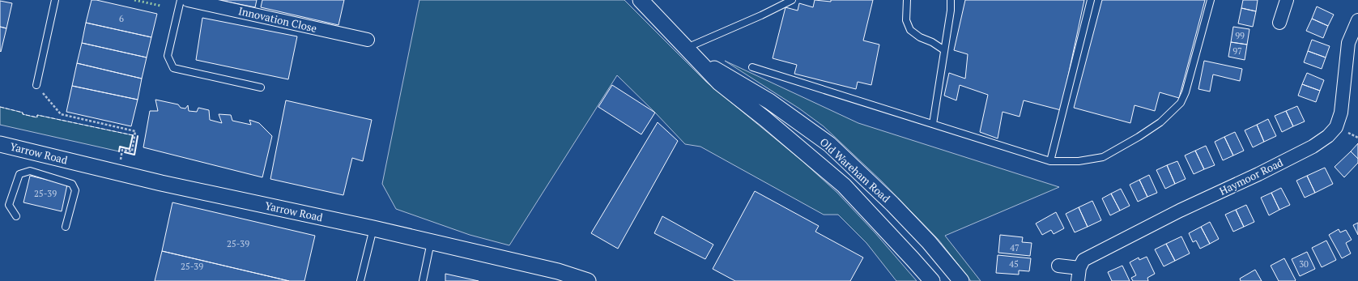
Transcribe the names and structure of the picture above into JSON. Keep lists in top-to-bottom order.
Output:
{
  "streets": {
    "street": [
      "Innovation Close",
      "Yarrow Road",
      "Old Wareham Road",
      "Haymoor Road"
    ]
  },
  "house_numbers": [
    "6",
    "99",
    "97",
    "25-39",
    "25-39",
    "47",
    "45",
    "30",
    "25-39"
  ]
}
